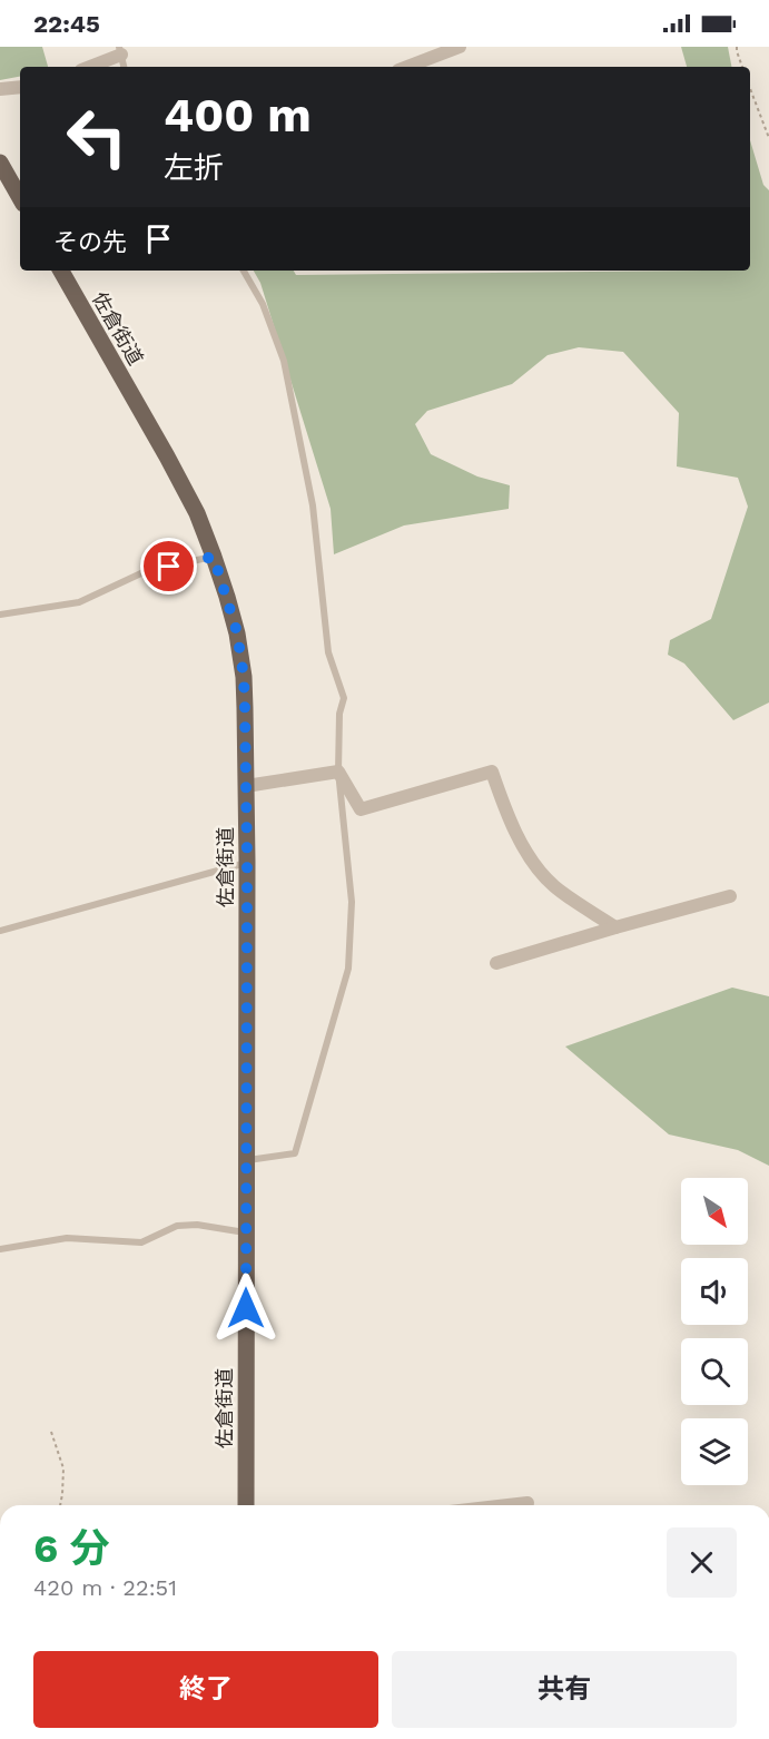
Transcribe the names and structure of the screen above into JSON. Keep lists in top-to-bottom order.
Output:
{
  "streets": {
    "main road": ["佐倉街道"]
  },
  "north": "bottom right",
  "page": {
    "status": "22:45",
    "turn": ["400 m", "左折"],
    "then": "その先",
    "heading": ["6 分", "420 m · 22:51"],
    "buttons": ["終了", "共有"]
  }
}
